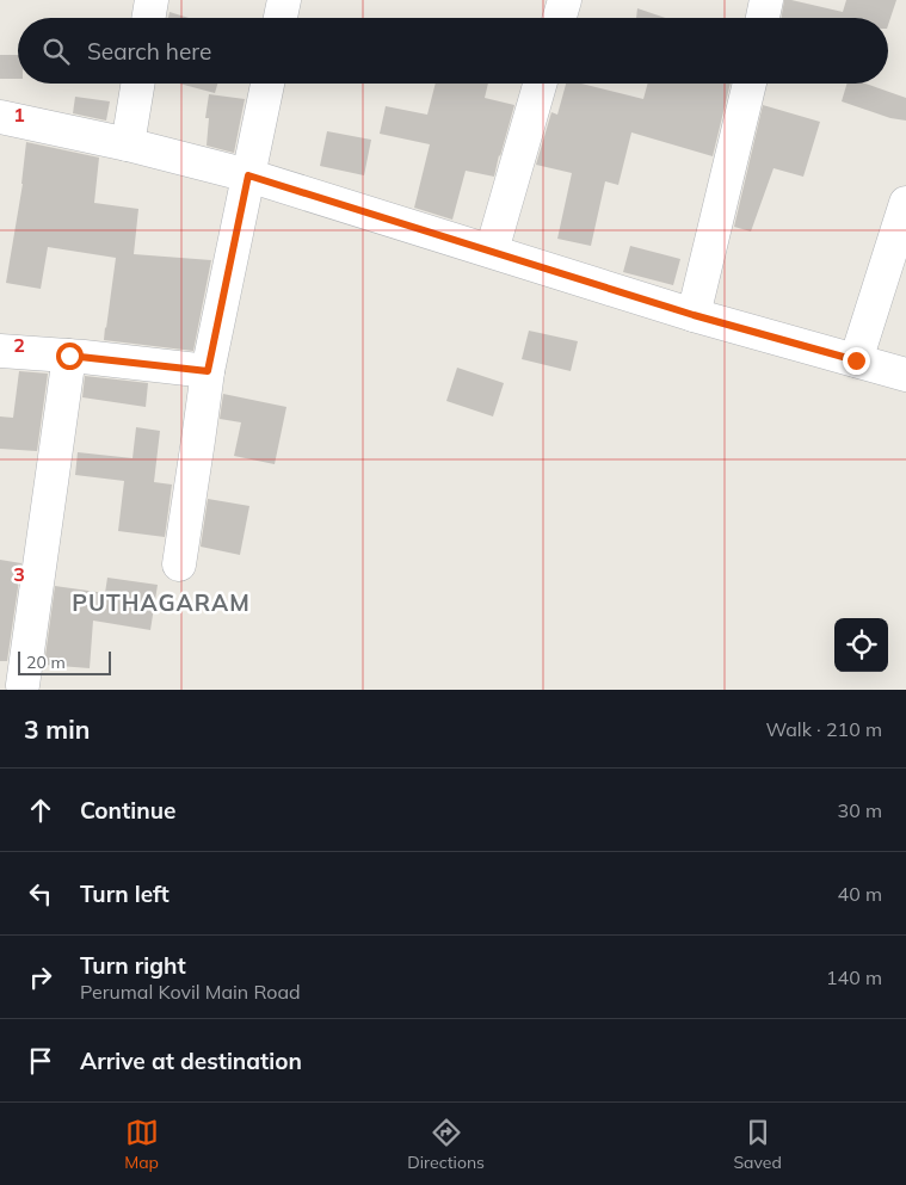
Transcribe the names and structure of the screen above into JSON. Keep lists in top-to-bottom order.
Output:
{
  "districts": ["PUTHAGARAM"],
  "scale_bar": "20 m",
  "page": {
    "search": "Search here",
    "scale": "20 m",
    "heading": ["3 min", "Walk · 210 m"],
    "list": [
      ["Continue", "30 m"],
      ["Turn left", "40 m"],
      ["Turn right", "Perumal Kovil Main Road", "140 m"],
      "Arrive at destination"
    ],
    "nav": ["Map", "Directions", "Saved"]
  },
  "grid": {
    "rows": ["1", "2", "3"]
  }
}
